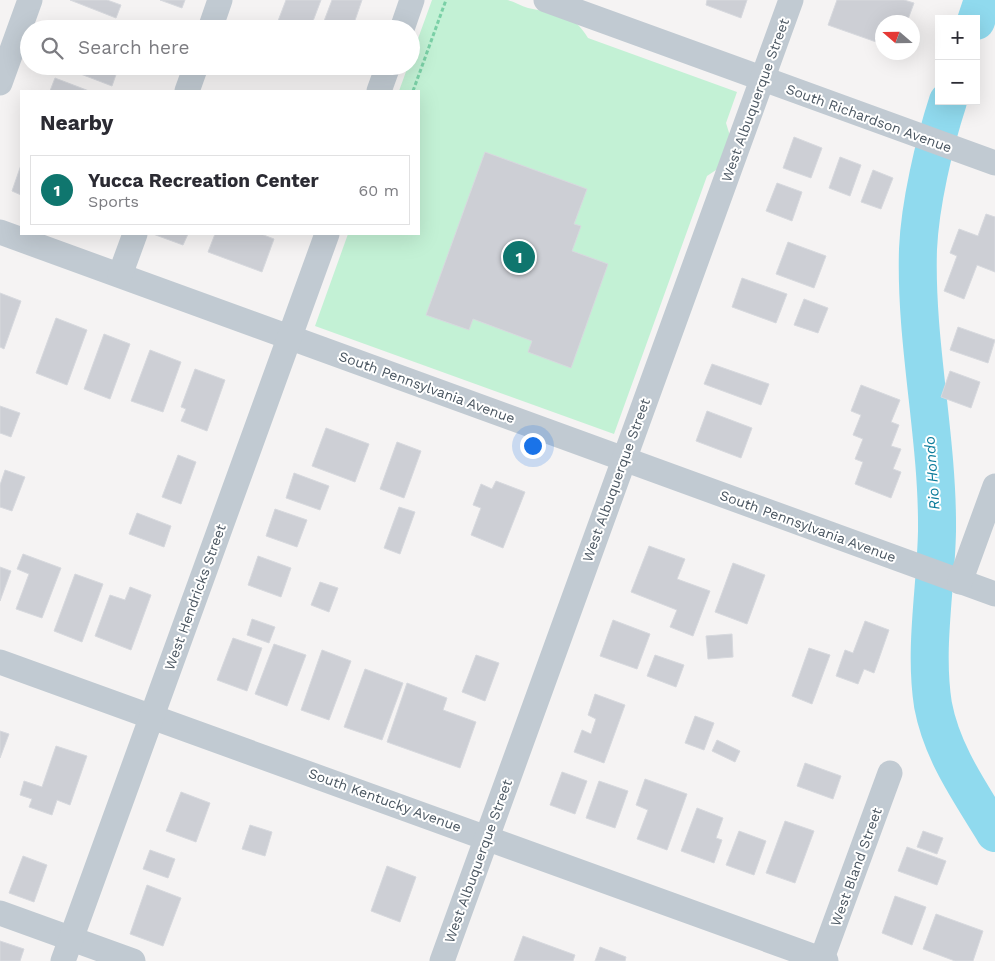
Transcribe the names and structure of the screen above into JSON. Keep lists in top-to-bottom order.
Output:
{
  "streets": {
    "street": [
      "West Albuquerque Street",
      "South Richardson Avenue",
      "South Pennsylvania Avenue",
      "West Hendricks Street",
      "South Kentucky Avenue",
      "West Bland Street"
    ]
  },
  "crossings": [
    ["West Albuquerque Street", "South Richardson Avenue"],
    ["West Albuquerque Street", "South Pennsylvania Avenue"],
    ["West Albuquerque Street", "South Kentucky Avenue"],
    ["South Pennsylvania Avenue", "West Hendricks Street"],
    ["West Hendricks Street", "South Kentucky Avenue"],
    ["South Kentucky Avenue", "West Bland Street"]
  ],
  "water": ["Rio Hondo"],
  "north": "left",
  "page": {
    "map_buttons": ["+", "−"],
    "search": "Search here",
    "heading": "Nearby",
    "list": [
      {
        "mark": "1",
        "name": "Yucca Recreation Center",
        "note": "Sports",
        "value": "60 m"
      }
    ],
    "pins": "1"
  }
}
